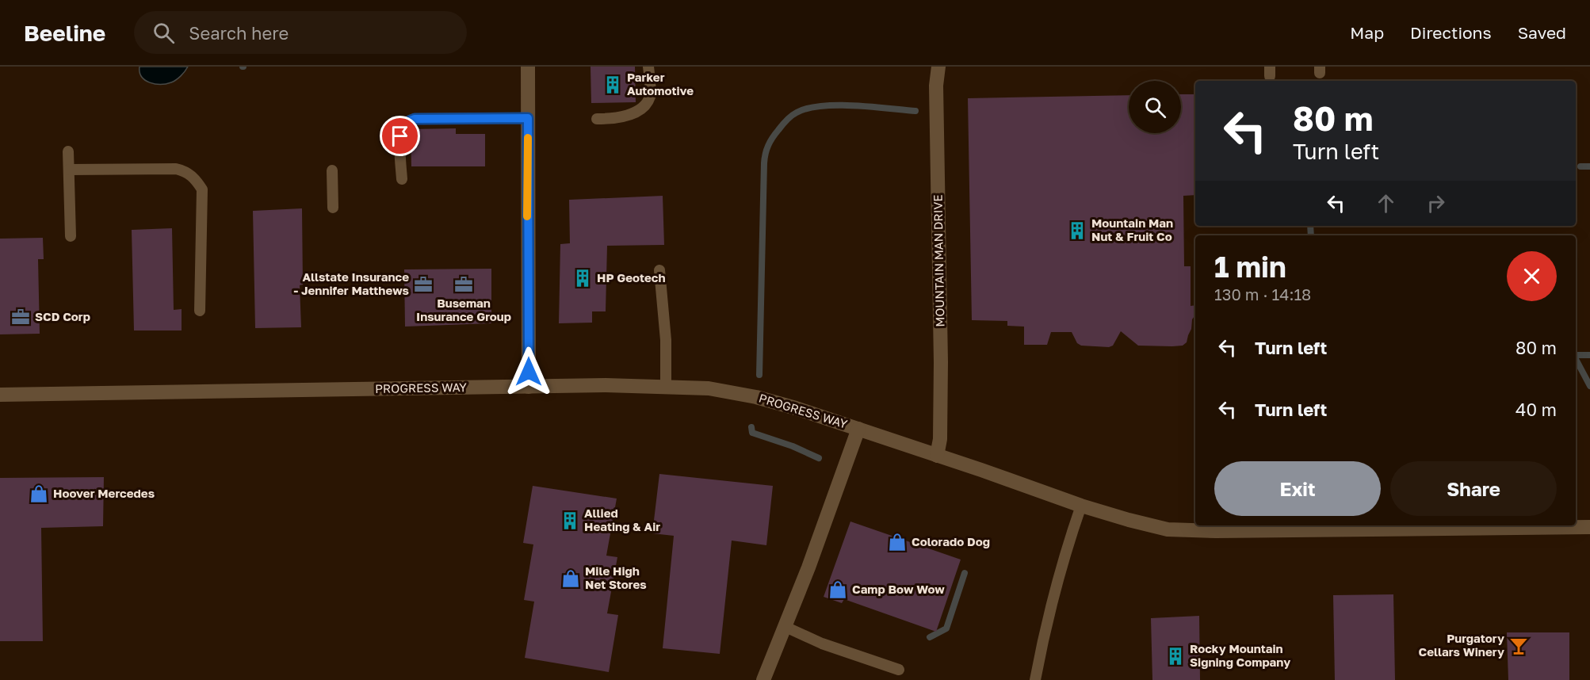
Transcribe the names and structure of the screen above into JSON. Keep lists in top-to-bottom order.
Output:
{
  "streets": {
    "street": ["MOUNTAIN MAN DRIVE", "PROGRESS WAY"]
  },
  "crossings": [
    ["MOUNTAIN MAN DRIVE", "PROGRESS WAY"]
  ],
  "places": {
    "building": [
      "Parker Automotive",
      "Mountain Man Nut & Fruit Co",
      "HP Geotech",
      "Allied Heating & Air",
      "Rocky Mountain Signing Company"
    ],
    "office": ["Allstate Insurance - Jennifer Matthews", "Buseman Insurance Group", "SCD Corp"],
    "shop": [
      "Hoover Mercedes",
      "Colorado Dog",
      "Mile High Net Stores",
      "Camp Bow Wow"
    ],
    "bar": ["Purgatory Cellars Winery"]
  },
  "page": {
    "header": "Beeline",
    "search": "Search here",
    "nav": ["Map", "Directions", "Saved"],
    "turn": ["80 m", "Turn left"],
    "heading": ["1 min", "130 m · 14:18"],
    "list": [
      {
        "name": "Turn left",
        "value": "80 m"
      },
      {
        "name": "Turn left",
        "value": "40 m"
      }
    ],
    "buttons": ["Exit", "Share"]
  }
}
